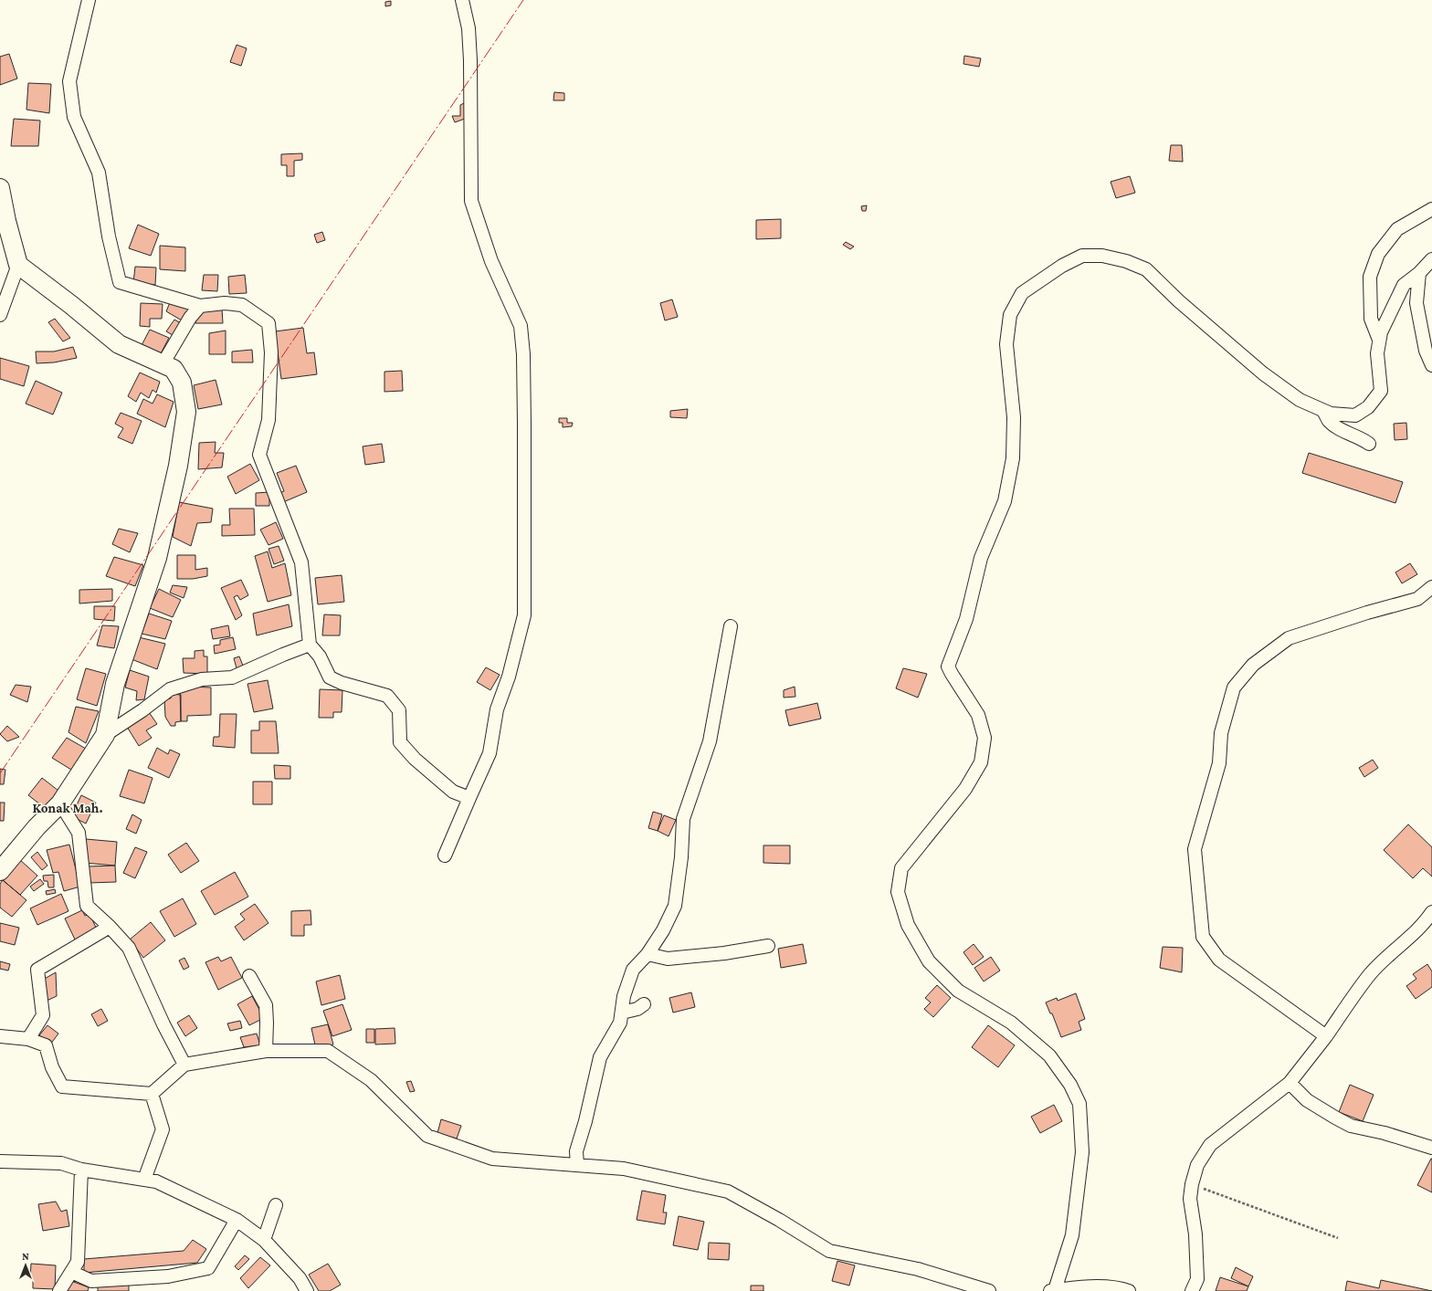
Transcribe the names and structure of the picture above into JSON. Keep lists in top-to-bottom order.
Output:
{
  "districts": ["Konak Mah."],
  "north": "top"
}
